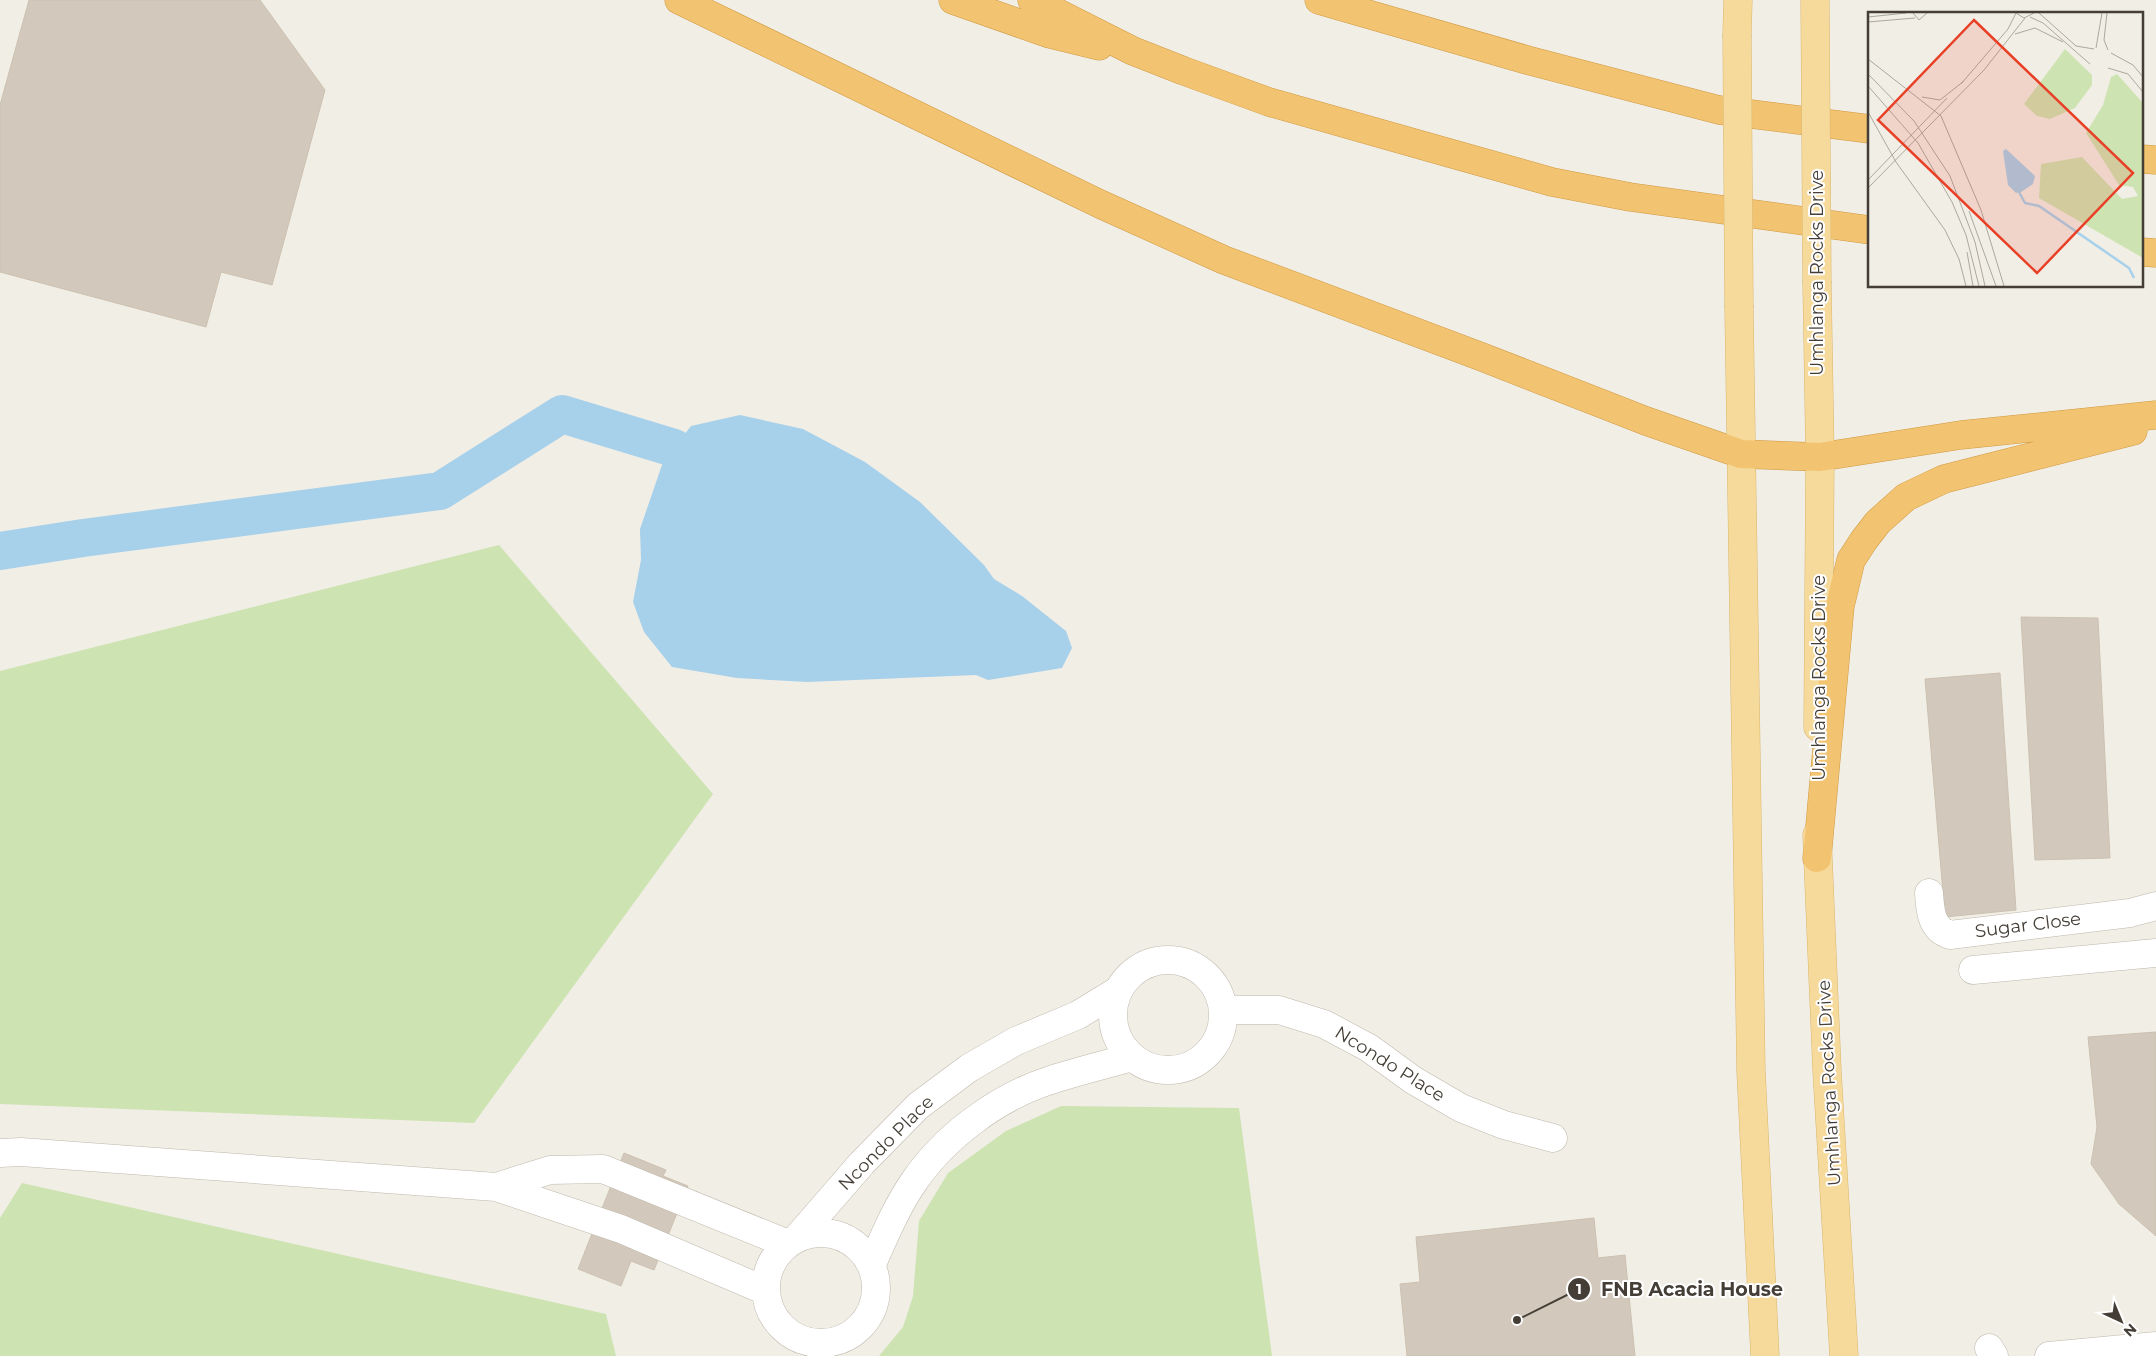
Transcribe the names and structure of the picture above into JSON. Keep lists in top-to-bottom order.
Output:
{
  "streets": {
    "main road": ["Umhlanga Rocks Drive"],
    "lane": ["Sugar Close", "Ncondo Place"]
  },
  "places": ["FNB Acacia House"],
  "north": "bottom right"
}
